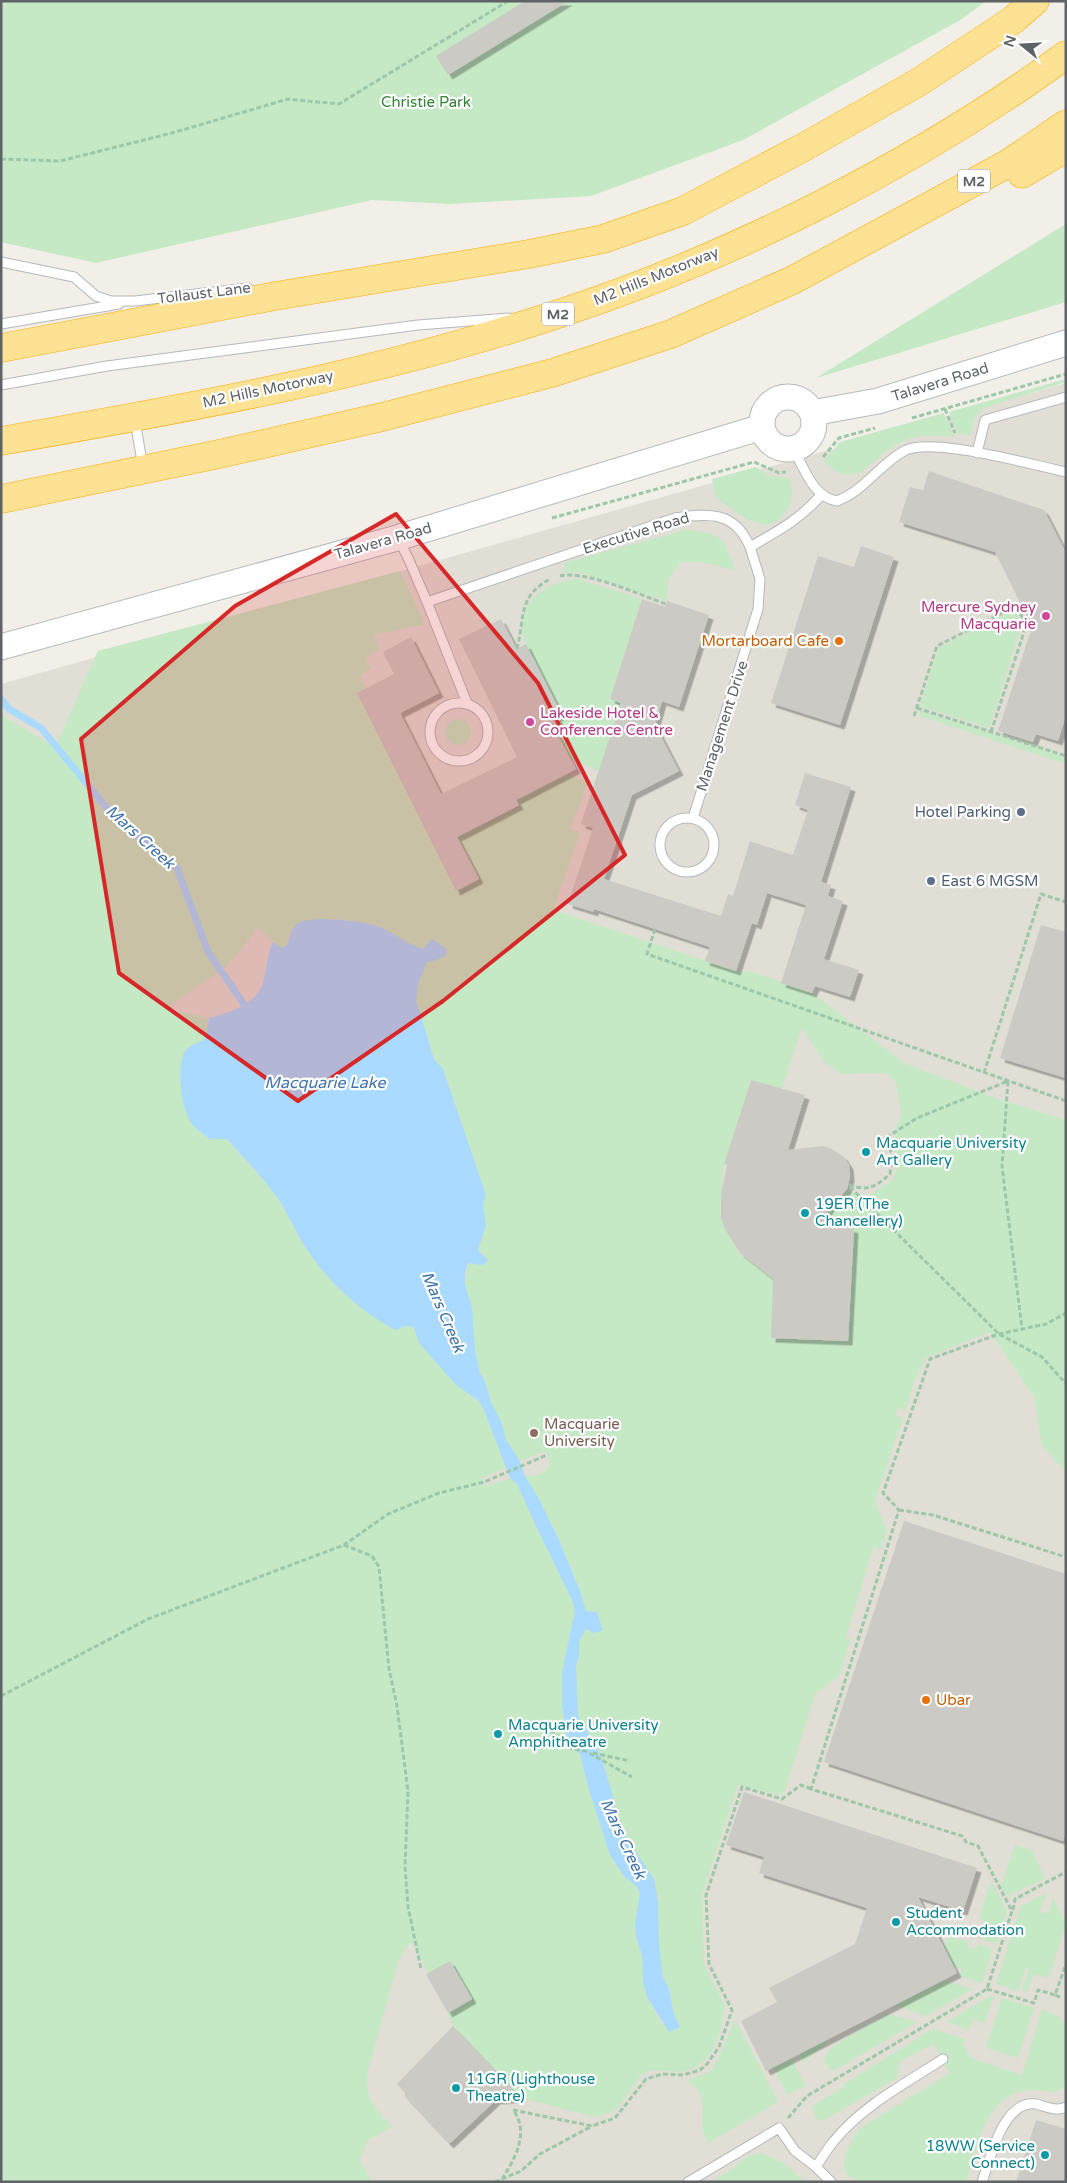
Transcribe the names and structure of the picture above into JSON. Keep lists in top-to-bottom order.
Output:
{
  "streets": {
    "highway": ["M2", "M2 Hills Motorway"],
    "street": ["Talavera Road"],
    "lane": ["Tollaust Lane", "Executive Road", "Management Drive"]
  },
  "crossings": [
    ["Executive Road", "Management Drive"]
  ],
  "water": ["Mars Creek", "Macquarie Lake"],
  "parks": ["Christie Park"],
  "places": [
    "Mercure Sydney Macquarie",
    "Mortarboard Cafe",
    "Lakeside Hotel & Conference Centre",
    "Hotel Parking",
    "East 6 MGSM",
    "Macquarie University Art Gallery",
    "19ER (The Chancellery)",
    "Macquarie University",
    "Ubar",
    "Macquarie University Amphitheatre",
    "Student Accommodation",
    "11GR (Lighthouse Theatre)",
    "18WW (Service Connect)"
  ],
  "north": "left"
}
